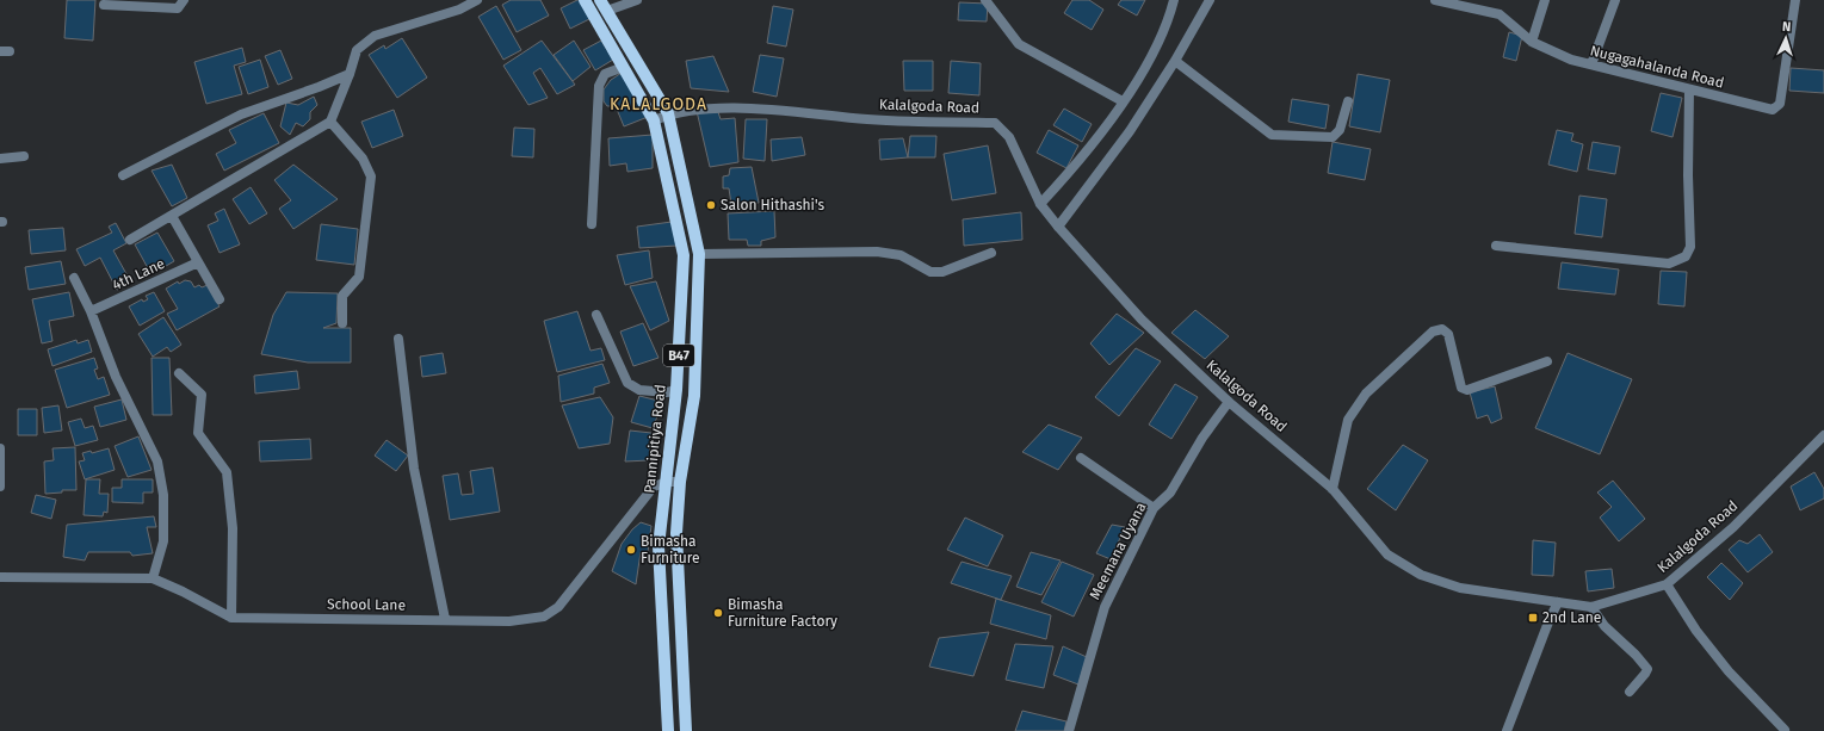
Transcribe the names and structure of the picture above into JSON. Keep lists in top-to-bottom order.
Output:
{
  "streets": {
    "main road": ["B47", "Pannipitiya Road"],
    "street": [
      "Nugagahalanda Road",
      "Kalalgoda Road",
      "4th Lane",
      "Meemana Uyana",
      "School Lane"
    ]
  },
  "crossings": [
    ["Kalalgoda Road", "Pannipitiya Road"],
    ["Kalalgoda Road", "Meemana Uyana"],
    ["Pannipitiya Road", "School Lane"]
  ],
  "districts": ["KALALGODA"],
  "places": {
    "other": ["Salon Hithashi's", "Bimasha Furniture", "Bimasha Furniture Factory"],
    "transit": ["2nd Lane"]
  },
  "north": "top"
}
